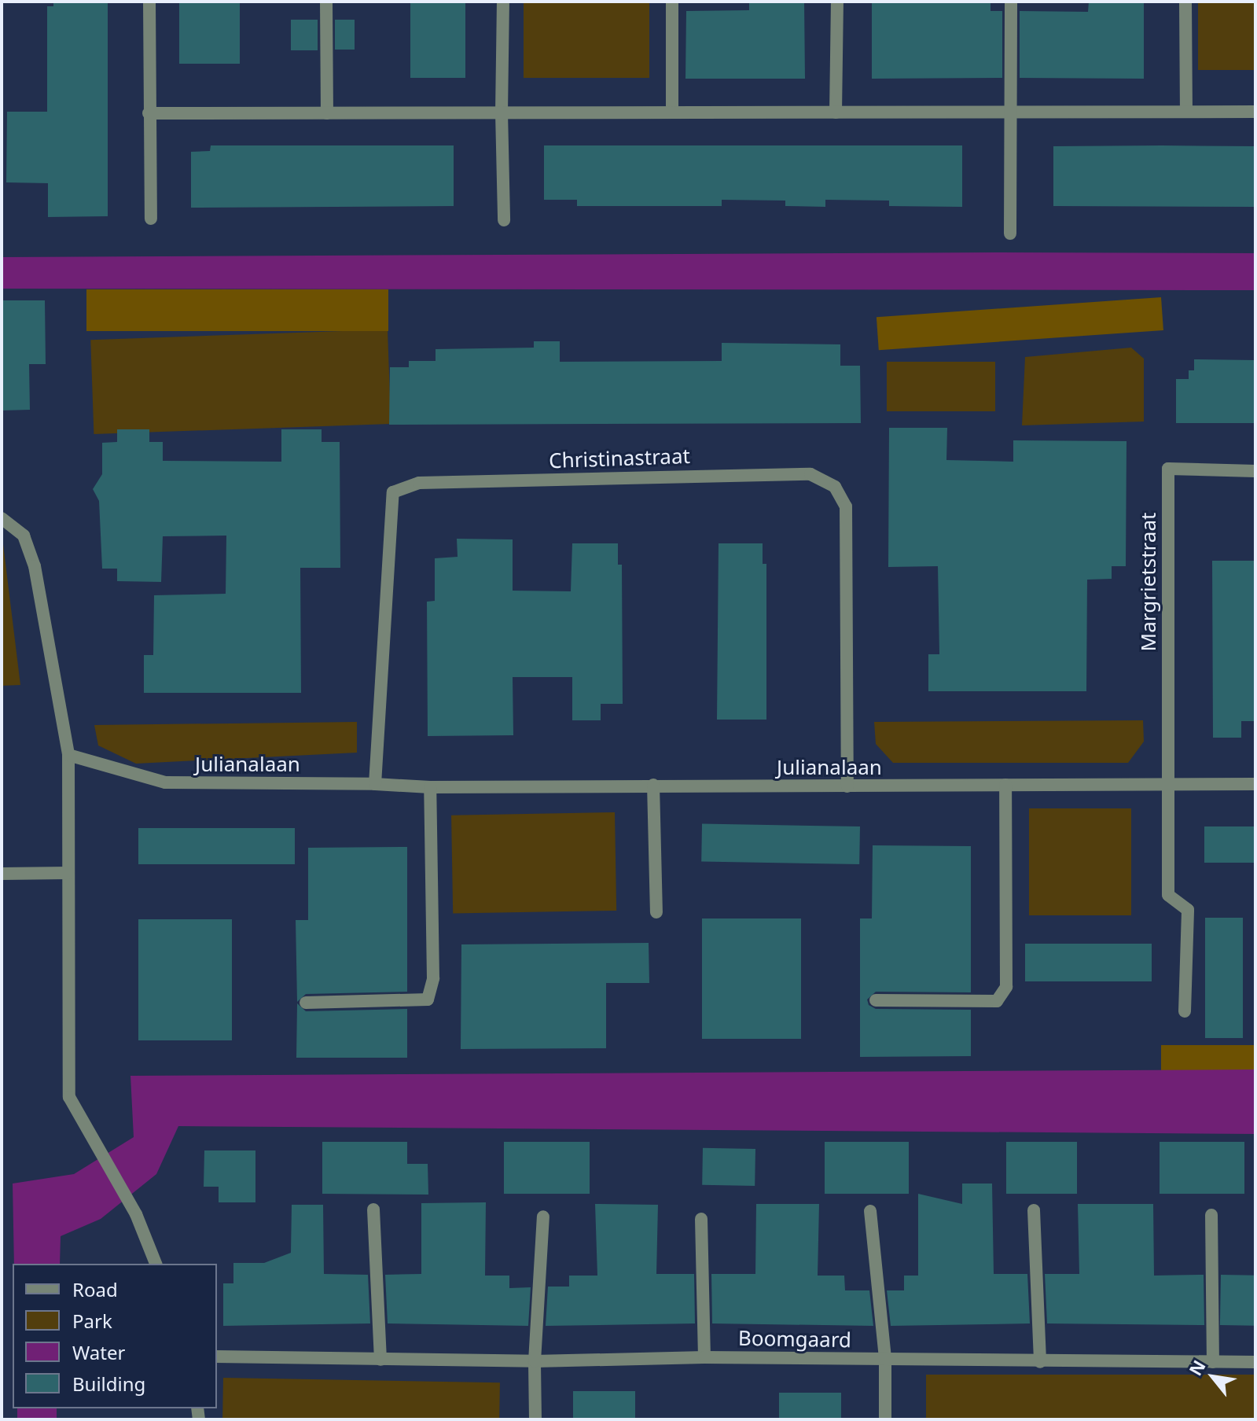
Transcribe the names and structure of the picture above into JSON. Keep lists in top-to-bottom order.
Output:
{
  "streets": {
    "street": [
      "Christinastraat",
      "Margrietstraat",
      "Julianalaan",
      "Boomgaard"
    ]
  },
  "crossings": [
    ["Christinastraat", "Julianalaan"],
    ["Margrietstraat", "Julianalaan"]
  ],
  "legend": [
    "Road",
    "Park",
    "Water",
    "Building"
  ],
  "north": "top left"
}
